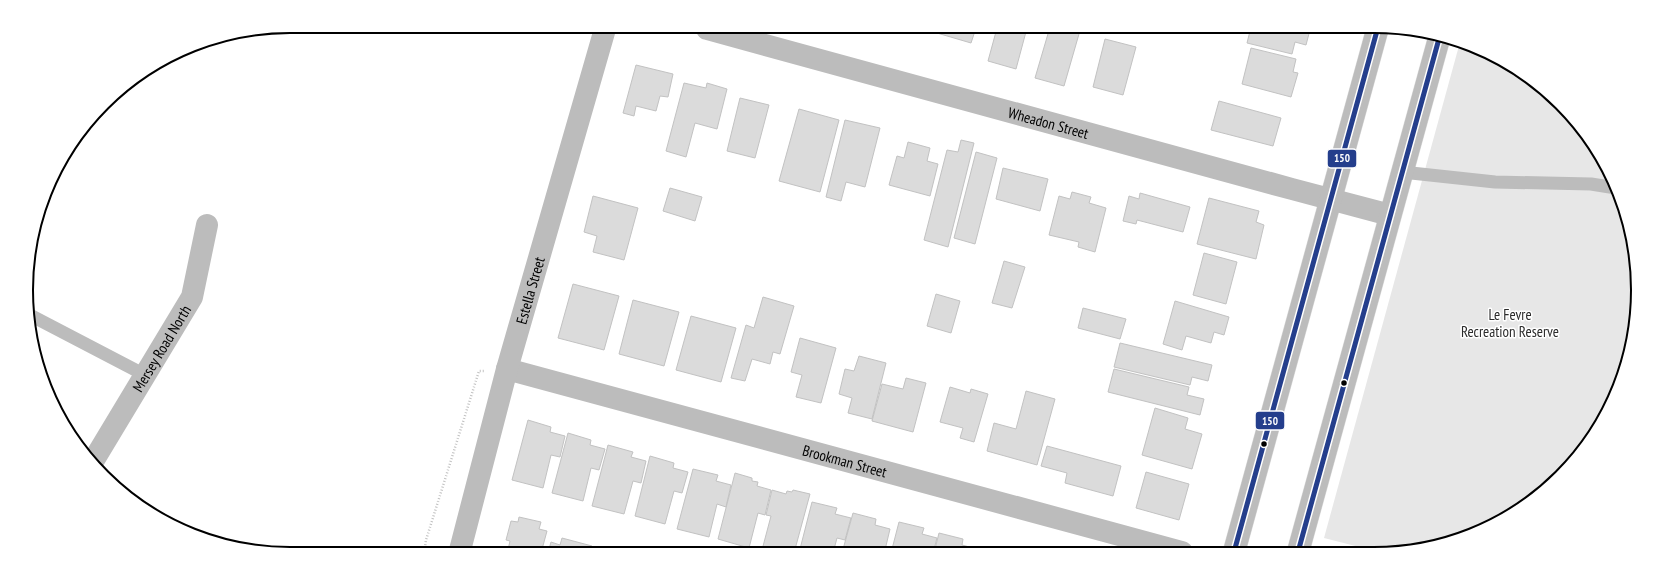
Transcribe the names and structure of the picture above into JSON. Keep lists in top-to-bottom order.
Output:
{
  "streets": {
    "main road": [
      "Wheadon Street",
      "Estella Street",
      "Mersey Road North",
      "Brookman Street"
    ]
  },
  "crossings": [
    ["Estella Street", "Brookman Street"]
  ],
  "parks": ["Le Fevre Recreation Reserve"],
  "lines": ["transit line 150"]
}
